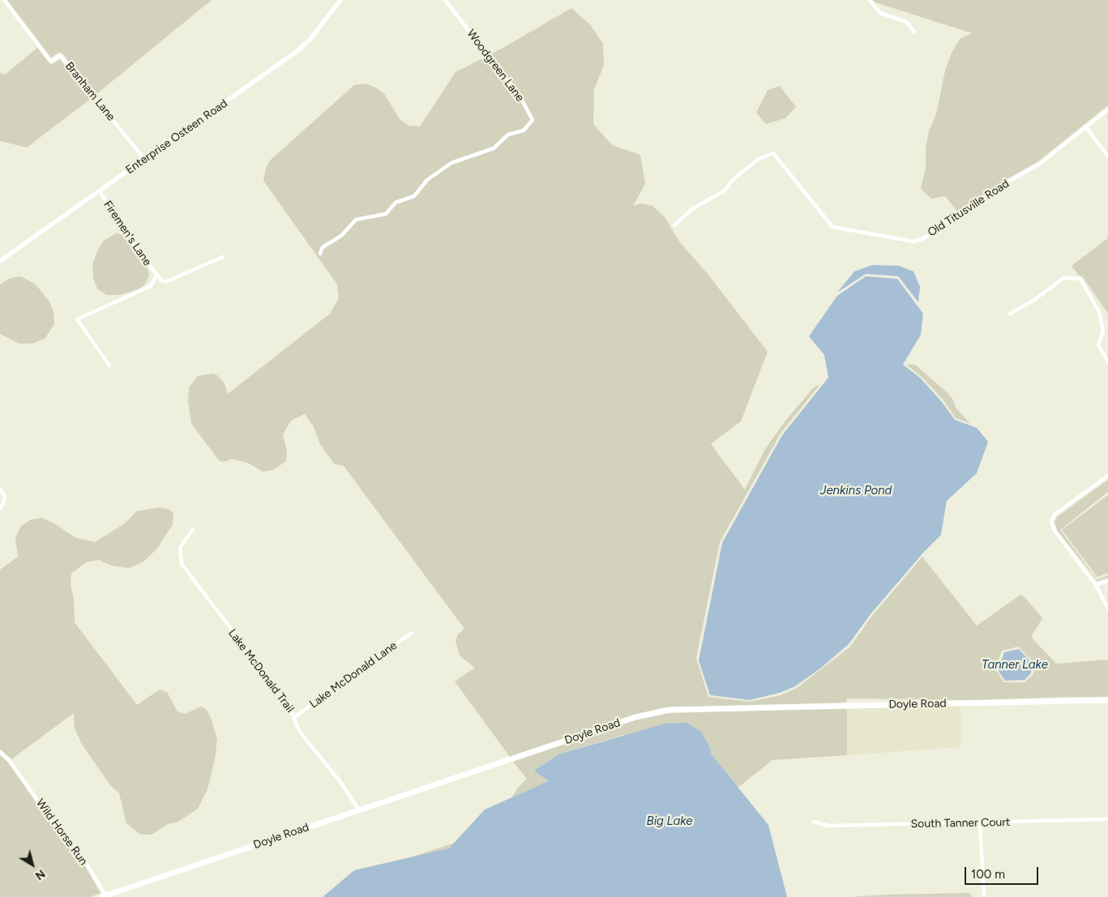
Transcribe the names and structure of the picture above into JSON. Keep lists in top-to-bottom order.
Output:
{
  "streets": {
    "main road": ["Doyle Road"],
    "street": [
      "Woodgreen Lane",
      "Branham Lane",
      "Enterprise Osteen Road",
      "Old Titusville Road",
      "Firemen's Lane",
      "Lake McDonald Trail",
      "Lake McDonald Lane",
      "South Tanner Court",
      "Wild Horse Run"
    ]
  },
  "crossings": [
    ["Branham Lane", "Enterprise Osteen Road"],
    ["Enterprise Osteen Road", "Firemen's Lane"],
    ["Lake McDonald Trail", "Lake McDonald Lane"],
    ["Lake McDonald Trail", "Doyle Road"],
    ["Doyle Road", "Wild Horse Run"]
  ],
  "water": ["Jenkins Pond", "Tanner Lake", "Big Lake"],
  "scale_bar": "100 m",
  "north": "bottom right"
}
